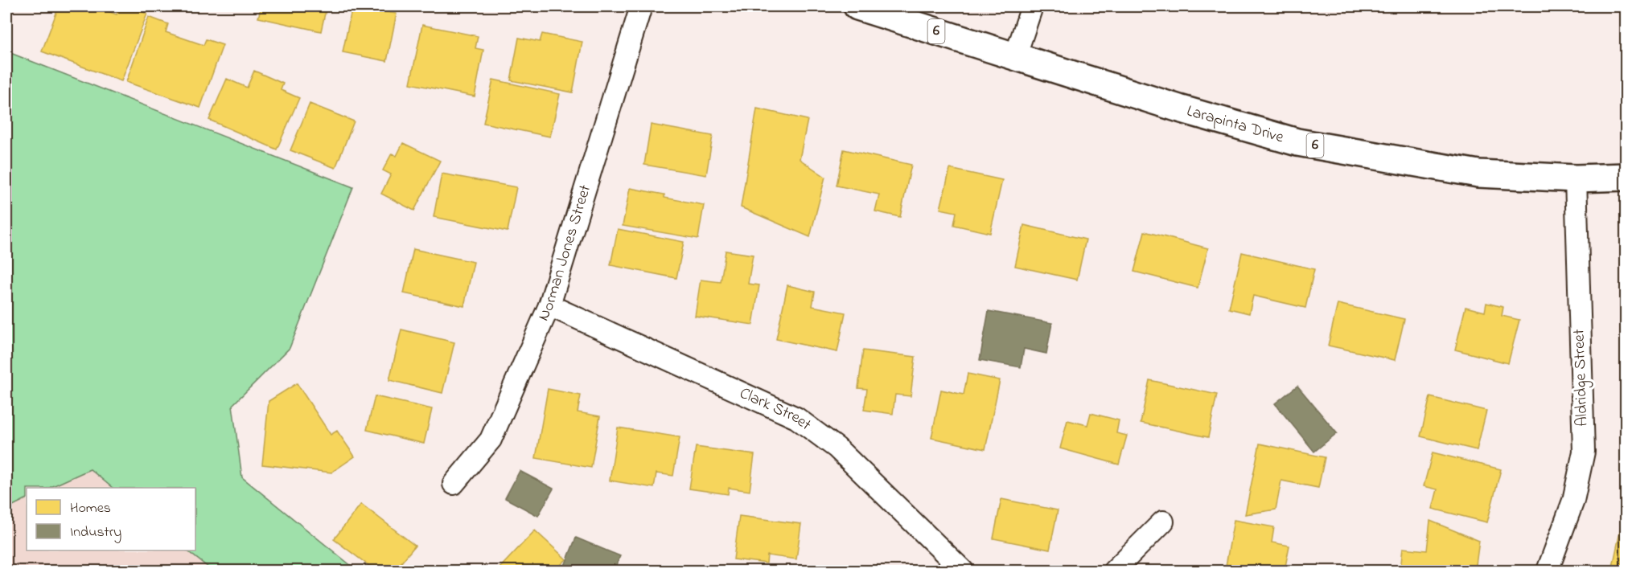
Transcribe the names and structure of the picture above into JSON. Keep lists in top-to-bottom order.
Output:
{
  "streets": {
    "main road": ["6", "Larapinta Drive"],
    "street": ["Norman Jones Street", "Aldridge Street", "Clark Street"]
  },
  "crossings": [
    ["Larapinta Drive", "Aldridge Street"],
    ["Norman Jones Street", "Clark Street"]
  ],
  "legend": ["Homes", "Industry"]
}
